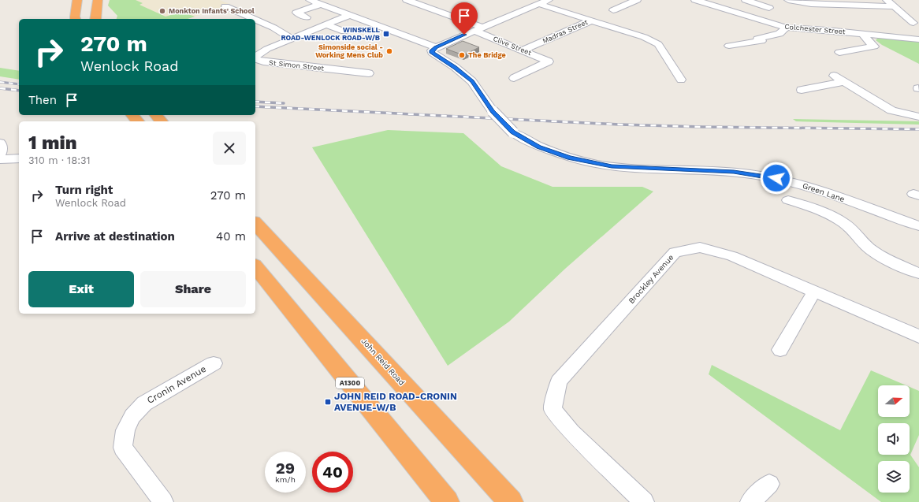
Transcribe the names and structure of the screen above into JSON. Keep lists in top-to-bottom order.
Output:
{
  "streets": {
    "highway": ["John Reid Road", "A1300"],
    "street": [
      "Colchester Street",
      "Madras Street",
      "Clive Street",
      "St Simon Street",
      "Green Lane",
      "Brockley Avenue",
      "Cronin Avenue"
    ]
  },
  "crossings": [
    ["Madras Street", "Clive Street"]
  ],
  "places": {
    "other": ["Monkton Infants' School", "Simonside social - Working Mens Club", "The Bridge"],
    "transit": ["WINSKELL ROAD-WENLOCK ROAD-W/B", "JOHN REID ROAD-CRONIN AVENUE-W/B"]
  },
  "north": "right",
  "page": {
    "turn": ["270 m", "Wenlock Road"],
    "then": "Then",
    "heading": ["1 min", "310 m · 18:31"],
    "list": [
      {
        "name": "Turn right",
        "note": "Wenlock Road",
        "value": "270 m"
      },
      {
        "name": "Arrive at destination",
        "value": "40 m"
      }
    ],
    "buttons": ["Exit", "Share"],
    "speed": "29 km/h",
    "limit": "40"
  }
}
